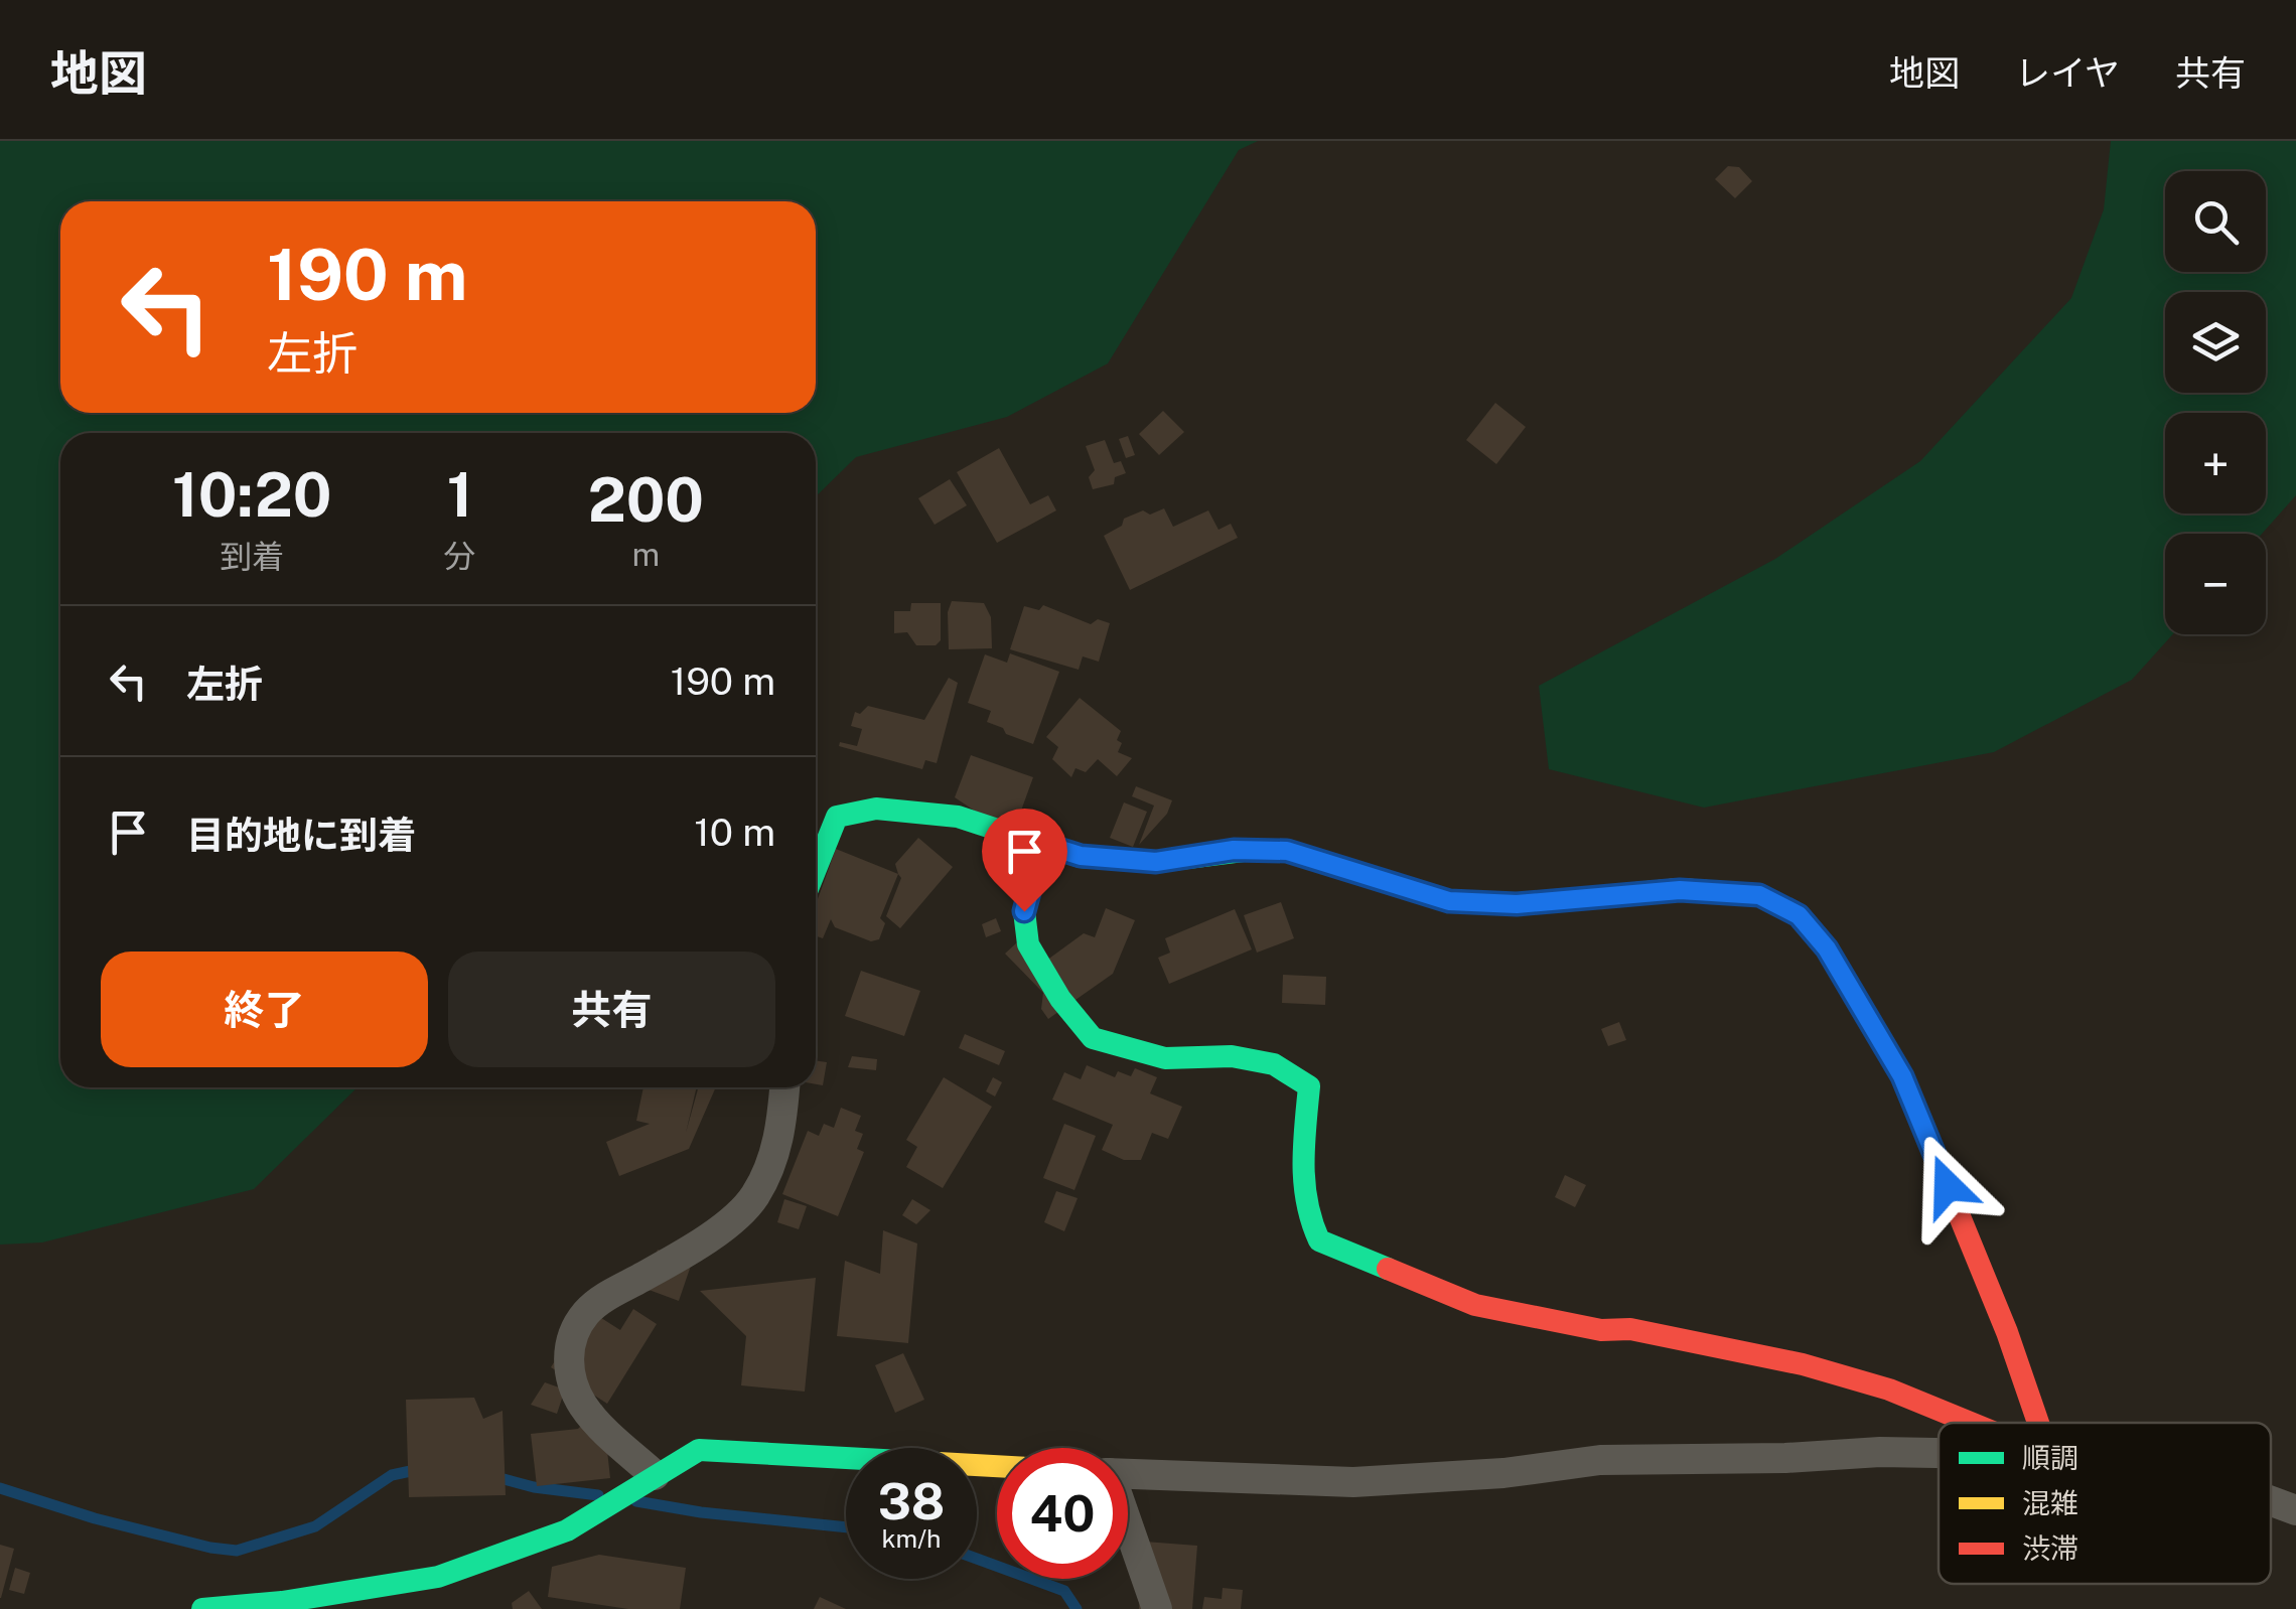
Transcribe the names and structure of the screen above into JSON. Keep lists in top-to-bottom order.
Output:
{
  "legend": ["順調", "混雑", "渋滞"],
  "page": {
    "header": "地図",
    "nav": ["地図", "レイヤ", "共有"],
    "map_buttons": ["+", "−"],
    "turn": ["190 m", "左折"],
    "eta": [
      "10:20",
      "到着",
      "1",
      "分",
      "200",
      "m"
    ],
    "list": [
      {
        "name": "左折",
        "value": "190 m"
      },
      {
        "name": "目的地に到着",
        "value": "10 m"
      }
    ],
    "buttons": ["終了", "共有"],
    "speed": "38 km/h",
    "limit": "40"
  }
}
